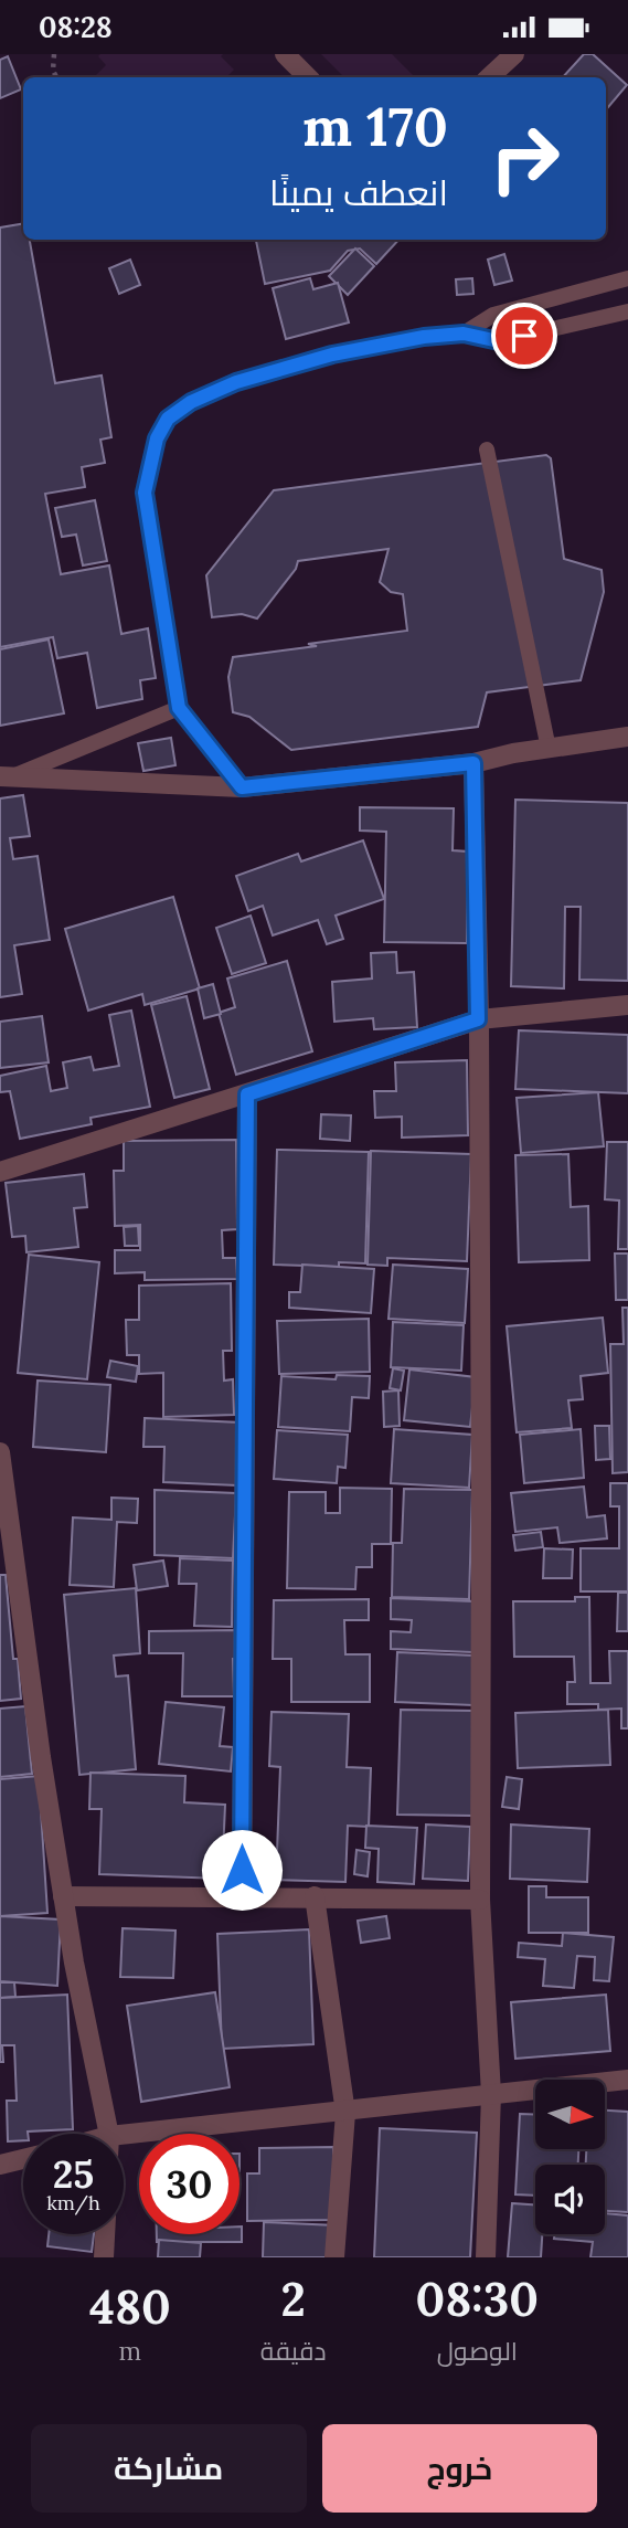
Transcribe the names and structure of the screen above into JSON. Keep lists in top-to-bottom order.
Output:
{
  "north": "right",
  "page": {
    "status": "08:28",
    "turn": ["170 m", "انعطف يمينًا"],
    "speed": "25 km/h",
    "limit": "30",
    "eta": [
      "08:30",
      "الوصول",
      "2",
      "دقيقة",
      "480",
      "m"
    ],
    "buttons": ["خروج", "مشاركة"]
  }
}
